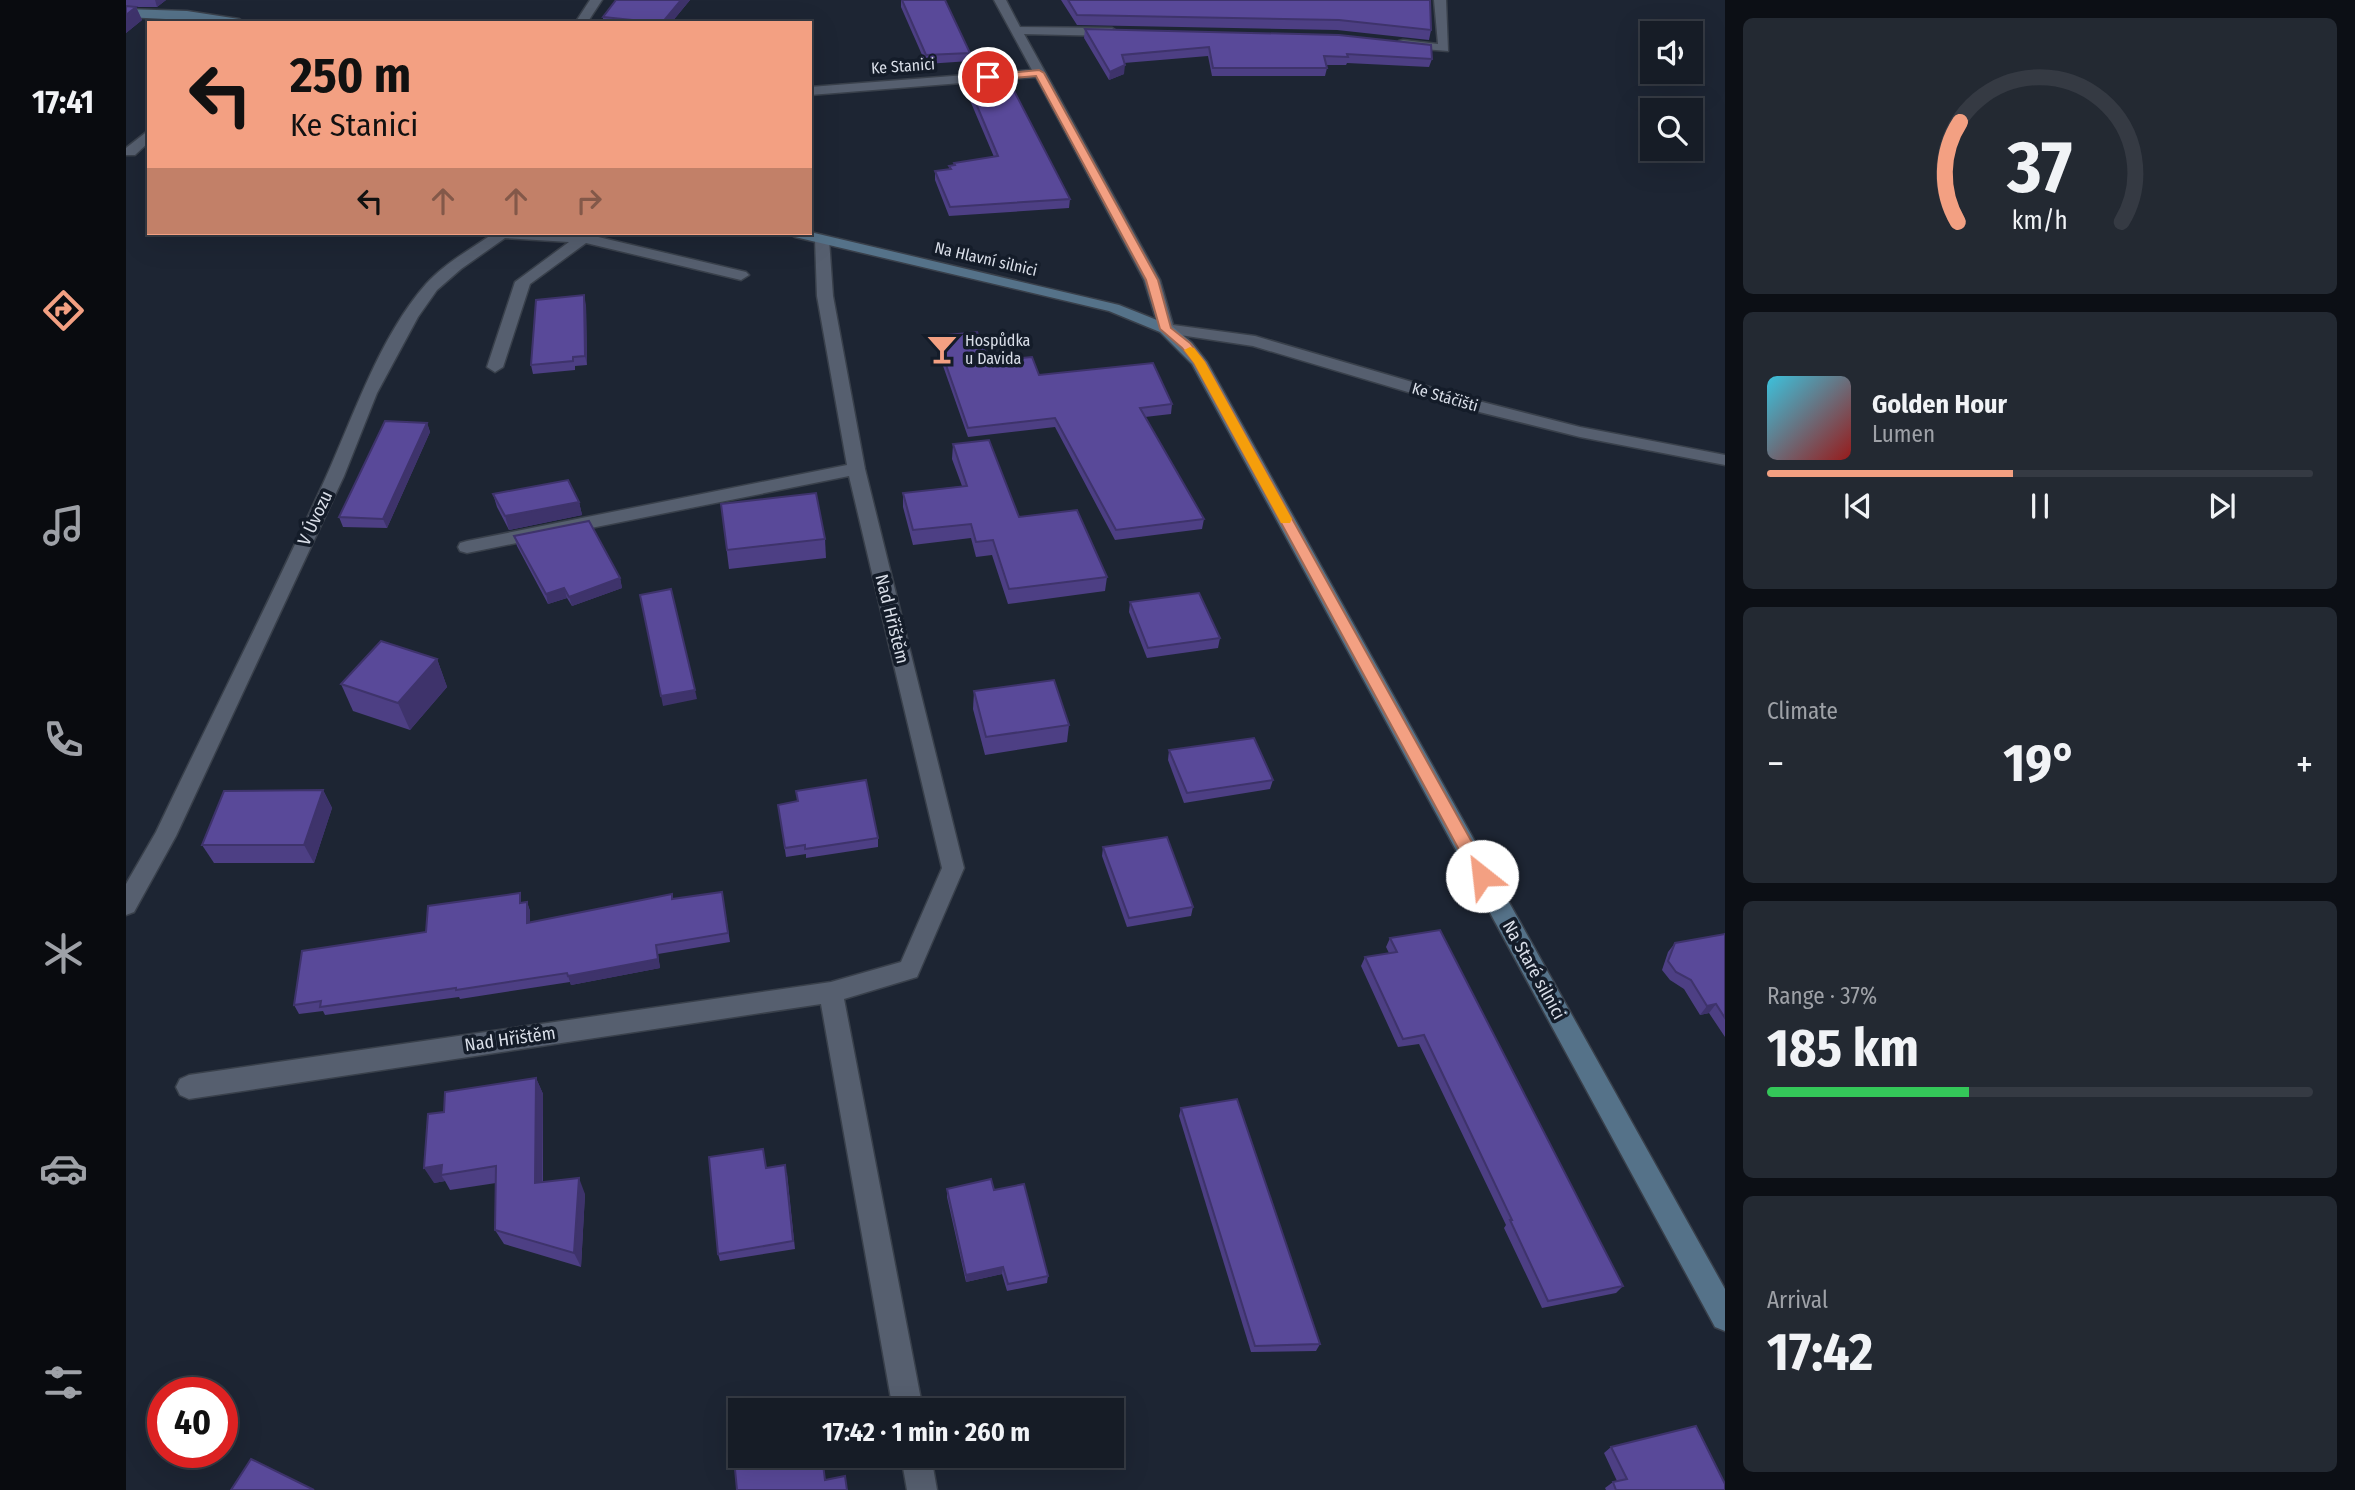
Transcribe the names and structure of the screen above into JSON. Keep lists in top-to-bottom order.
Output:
{
  "streets": {
    "street": [
      "Ke Stanici",
      "Na Hlavní silnici",
      "Ke Stáčišti",
      "V Úvozu",
      "Nad Hřištěm",
      "Na Staré silnici"
    ]
  },
  "crossings": [
    ["Na Hlavní silnici", "Ke Stáčišti"],
    ["Na Hlavní silnici", "Nad Hřištěm"],
    ["Na Hlavní silnici", "Na Staré silnici"],
    ["Ke Stáčišti", "Na Staré silnici"]
  ],
  "places": {
    "bar": ["Hospůdka u Davida"]
  },
  "page": {
    "tabs": "17:41",
    "turn": ["250 m", "Ke Stanici"],
    "song": ["Golden Hour", "Lumen"],
    "tile": [
      "Climate",
      ["Range · 37%", "185 km"],
      ["Arrival", "17:42"]
    ],
    "heat": ["−", "19°", "+"],
    "limit": "40",
    "trip": "17:42 · 1 min · 260 m",
    "gauge": ["37", "km/h"]
  }
}
